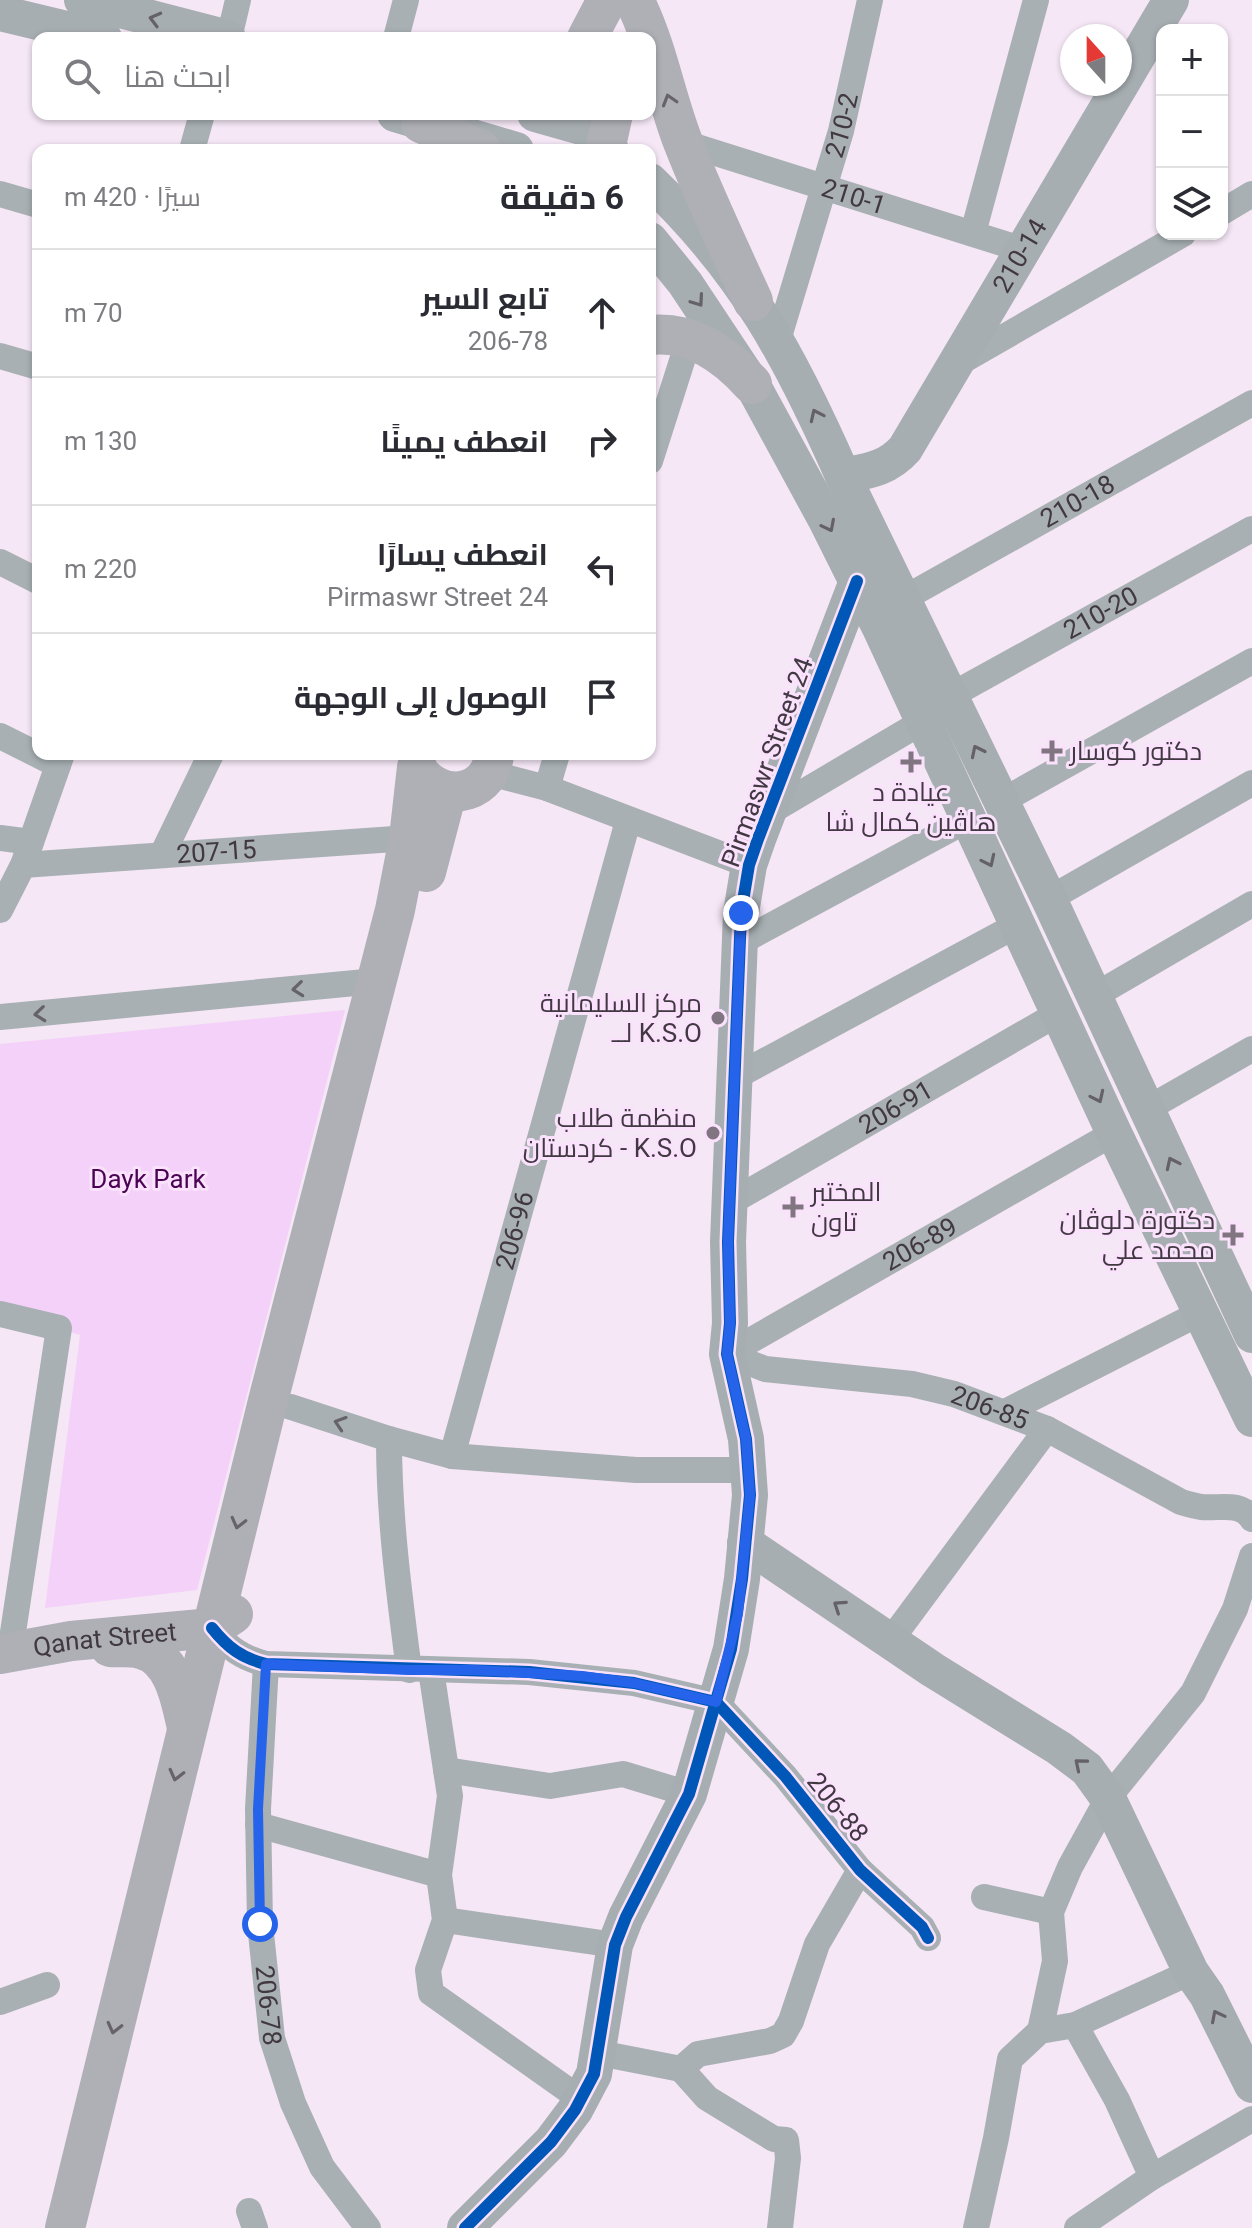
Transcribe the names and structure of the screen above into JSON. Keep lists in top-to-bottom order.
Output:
{
  "streets": {
    "main road": ["Qanat Street"],
    "street": [
      "210-2",
      "210-1",
      "210-14",
      "210-18",
      "210-20",
      "Pirmaswr Street 24",
      "207-15",
      "206-91",
      "206-96",
      "206-89",
      "206-85",
      "206-88",
      "206-78"
    ]
  },
  "crossings": [
    ["210-2", "210-1"],
    ["210-1", "210-14"],
    ["Pirmaswr Street 24", "206-91"],
    ["Pirmaswr Street 24", "206-89"],
    ["Pirmaswr Street 24", "206-85"],
    ["Pirmaswr Street 24", "206-88"],
    ["206-89", "206-85"]
  ],
  "parks": ["Dayk Park"],
  "places": {
    "health": [
      "دكتور كوسار",
      "عيادة د هاڤین کمال شا",
      "المختبر تاون",
      "دكتورة دلوڤان محمد علي"
    ],
    "other": ["مرکز السلیمانیة لــ K.S.O", "منظمة طلاب كردستان - K.S.O"]
  },
  "north": "top",
  "page": {
    "map_buttons": ["+", "−"],
    "search": "ابحث هنا",
    "heading": ["6 دقيقة", "سيرًا · 420 m"],
    "list": [
      ["تابع السير", "206-78", "70 m"],
      ["انعطف يمينًا", "130 m"],
      ["انعطف يسارًا", "Pirmaswr Street 24", "220 m"],
      "الوصول إلى الوجهة"
    ]
  }
}
